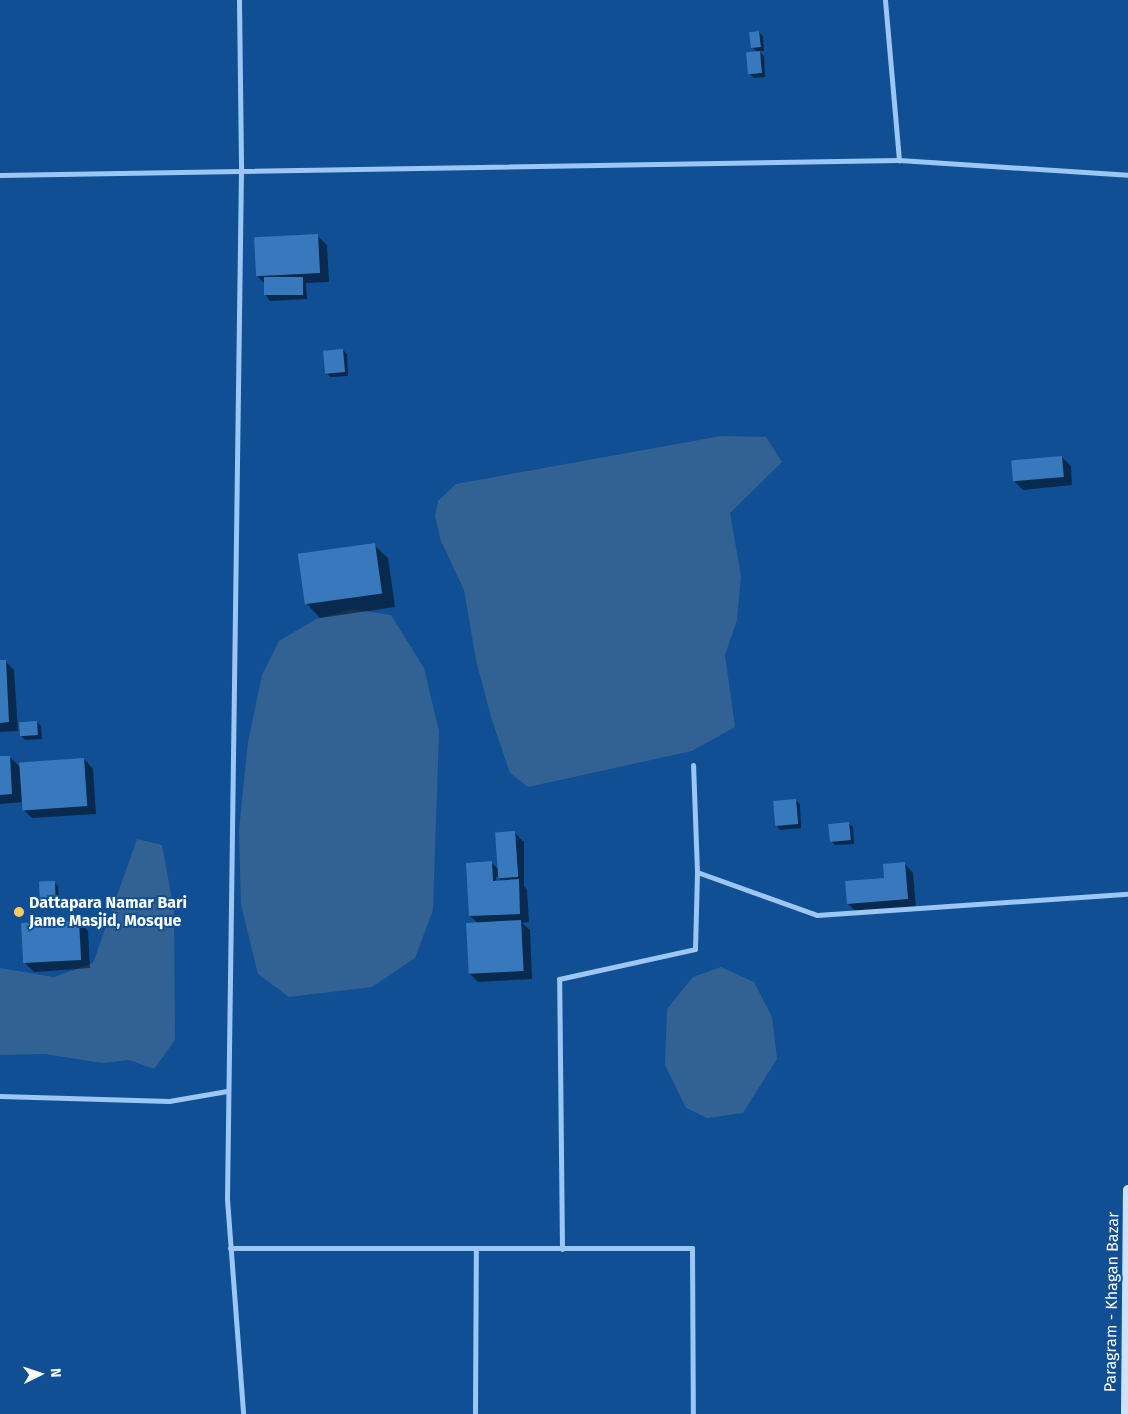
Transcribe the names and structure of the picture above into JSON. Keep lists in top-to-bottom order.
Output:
{
  "streets": {
    "street": ["Paragram - Khagan Bazar"]
  },
  "places": ["Dattapara Namar Bari Jame Masjid, Mosque"],
  "north": "right"
}
